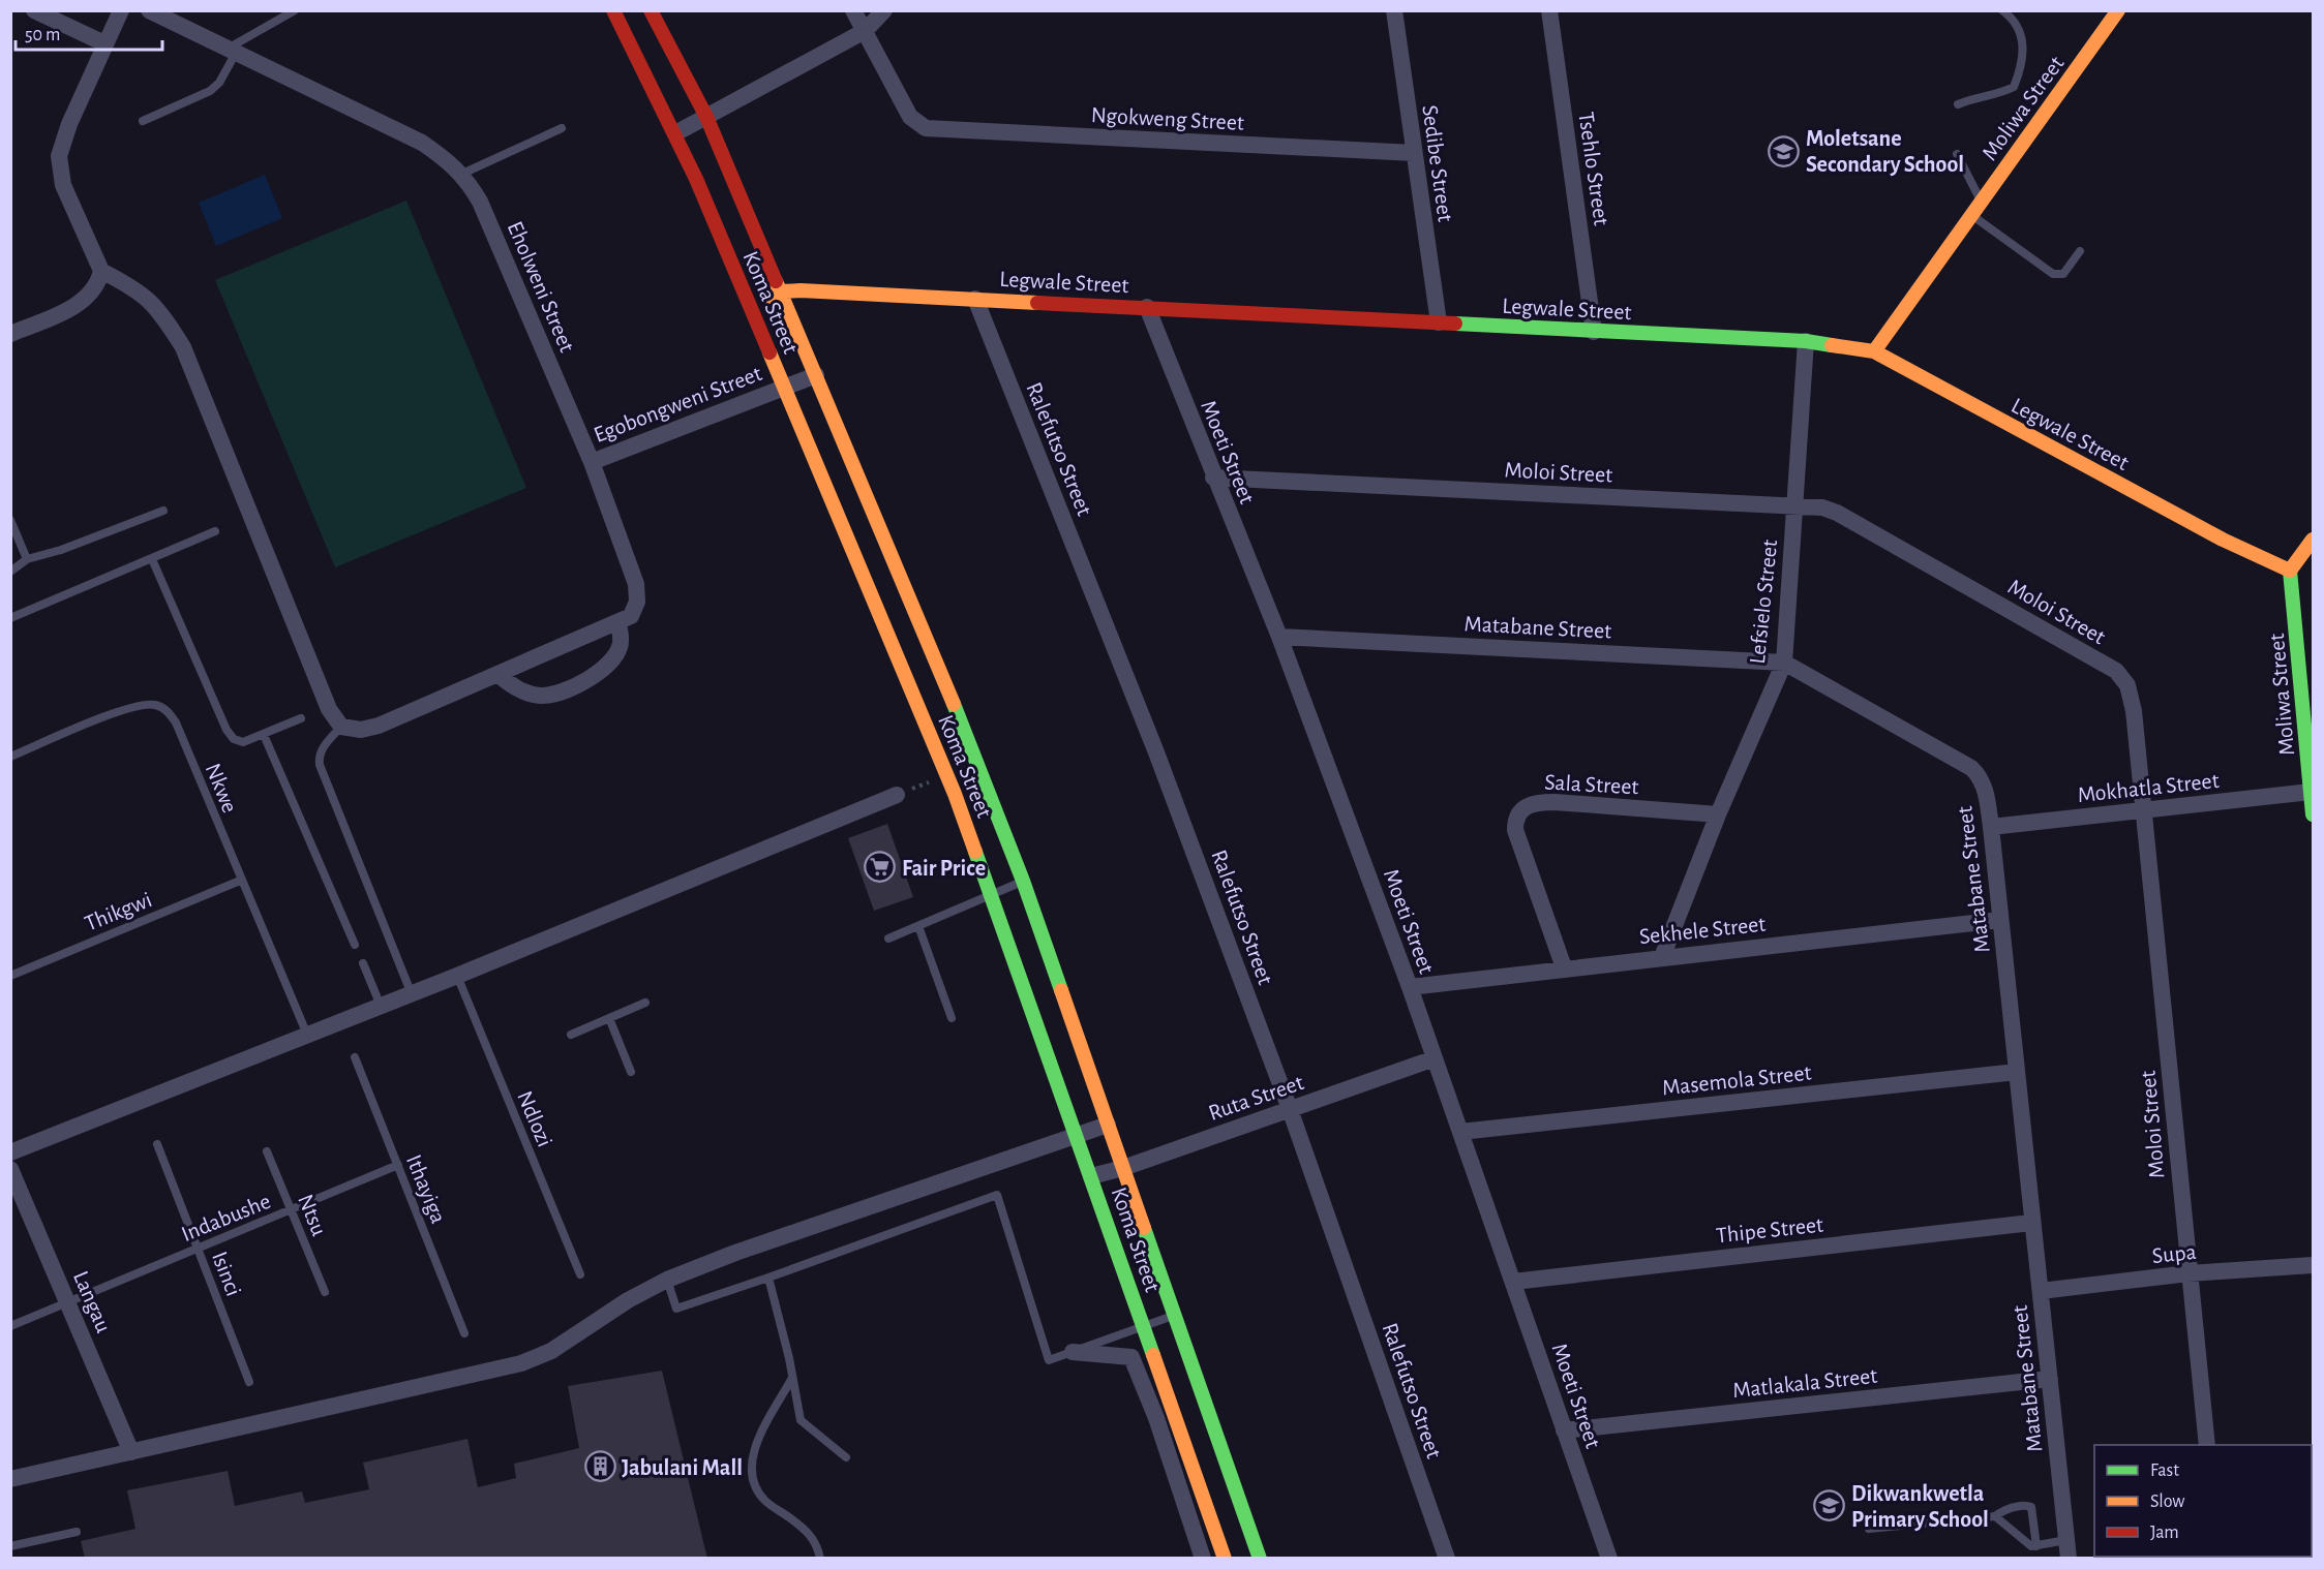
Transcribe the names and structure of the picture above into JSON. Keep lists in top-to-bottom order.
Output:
{
  "streets": {
    "main road": ["Moliwa Street", "Legwale Street", "Koma Street"],
    "street": [
      "Ngokweng Street",
      "Sedibe Street",
      "Tsehlo Street",
      "Eholweni Street",
      "Egobongweni Street",
      "Ralefutso Street",
      "Moeti Street",
      "Moloi Street",
      "Lefsielo Street",
      "Matabane Street",
      "Sala Street",
      "Mokhatla Street",
      "Sekhele Street",
      "Masemola Street",
      "Ruta Street",
      "Thipe Street",
      "Supa",
      "Langau",
      "Matlakala Street"
    ],
    "lane": [
      "Nkwe",
      "Thikgwi",
      "Ndlozi",
      "Ithayiga",
      "Ntsu",
      "Indabushe",
      "Isinci"
    ]
  },
  "crossings": [
    ["Moliwa Street", "Legwale Street"],
    ["Moliwa Street", "Mokhatla Street"],
    ["Ngokweng Street", "Sedibe Street"],
    ["Sedibe Street", "Legwale Street"],
    ["Tsehlo Street", "Legwale Street"],
    ["Legwale Street", "Koma Street"],
    ["Legwale Street", "Ralefutso Street"],
    ["Legwale Street", "Moeti Street"],
    ["Legwale Street", "Lefsielo Street"],
    ["Eholweni Street", "Egobongweni Street"],
    ["Koma Street", "Egobongweni Street"],
    ["Koma Street", "Ruta Street"],
    ["Ralefutso Street", "Ruta Street"],
    ["Moeti Street", "Moloi Street"],
    ["Moeti Street", "Matabane Street"],
    ["Moeti Street", "Sekhele Street"],
    ["Moeti Street", "Masemola Street"],
    ["Moeti Street", "Ruta Street"],
    ["Moeti Street", "Thipe Street"],
    ["Moeti Street", "Matlakala Street"],
    ["Moloi Street", "Lefsielo Street"],
    ["Moloi Street", "Mokhatla Street"],
    ["Moloi Street", "Supa"],
    ["Lefsielo Street", "Matabane Street"],
    ["Lefsielo Street", "Sala Street"],
    ["Lefsielo Street", "Sekhele Street"],
    ["Matabane Street", "Mokhatla Street"],
    ["Matabane Street", "Sekhele Street"],
    ["Matabane Street", "Masemola Street"],
    ["Matabane Street", "Thipe Street"],
    ["Matabane Street", "Supa"],
    ["Matabane Street", "Matlakala Street"],
    ["Sala Street", "Sekhele Street"],
    ["Nkwe", "Thikgwi"],
    ["Ithayiga", "Indabushe"],
    ["Ntsu", "Indabushe"],
    ["Indabushe", "Isinci"],
    ["Indabushe", "Langau"]
  ],
  "places": {
    "school or university": ["Moletsane Secondary School", "Dikwankwetla Primary School"],
    "supermarket": ["Fair Price"],
    "building": ["Jabulani Mall"]
  },
  "legend": ["Fast", "Slow", "Jam"],
  "scale_bar": "50 m"
}
